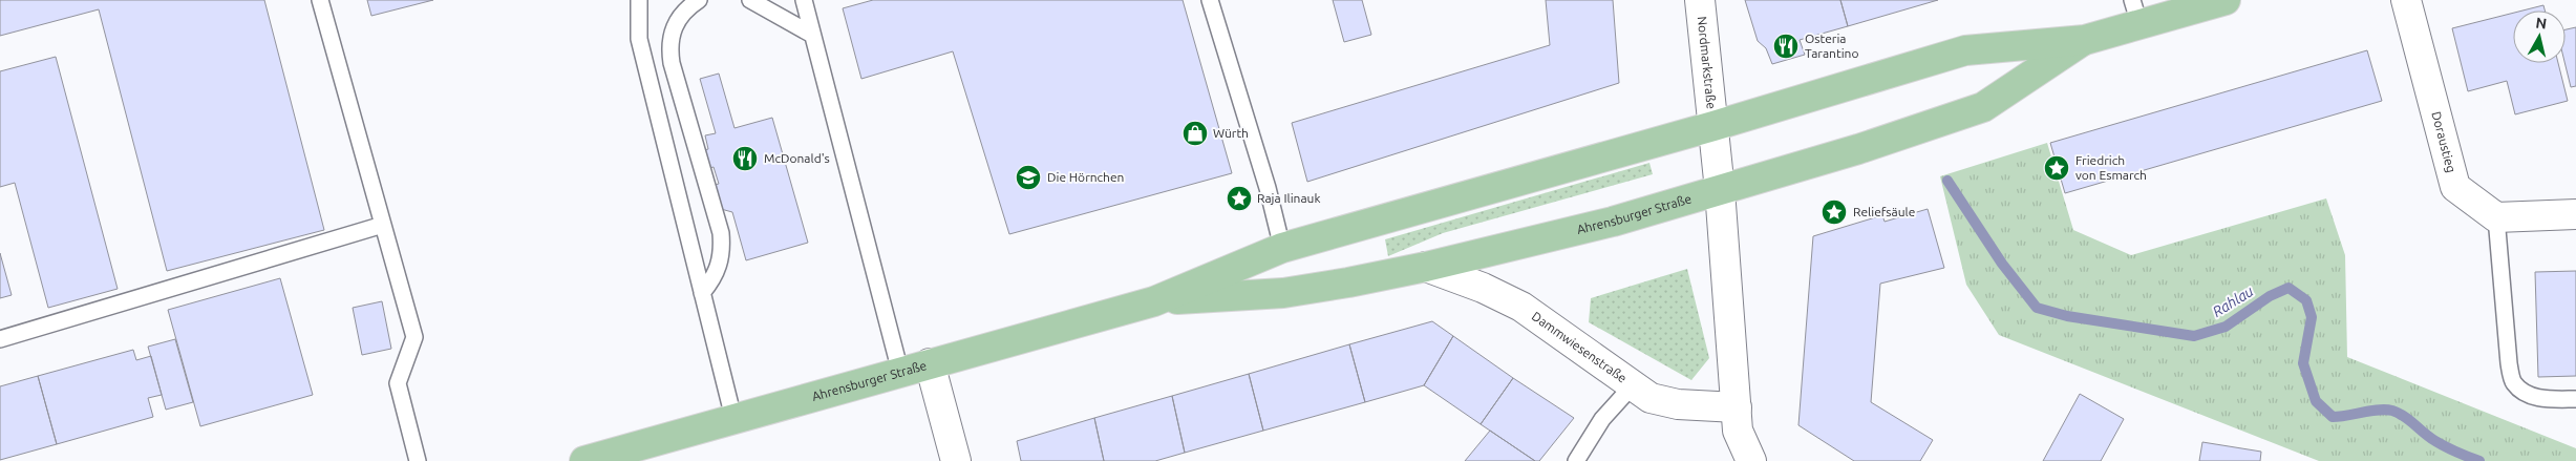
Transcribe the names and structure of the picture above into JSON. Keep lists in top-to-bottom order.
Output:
{
  "streets": {
    "main road": ["Ahrensburger Straße"],
    "street": ["Nordmarkstraße", "Doraustieg", "Dammwiesenstraße"]
  },
  "crossings": [
    ["Nordmarkstraße", "Ahrensburger Straße"],
    ["Ahrensburger Straße", "Dammwiesenstraße"]
  ],
  "water": ["Rahlau"],
  "places": {
    "restaurant": ["Osteria Tarantino", "McDonald's"],
    "shop": ["Würth"],
    "place": ["Friedrich von Esmarch", "Raja Ilinauk", "Reliefsäule"],
    "school or university": ["Die Hörnchen"]
  },
  "north": "top"
}
